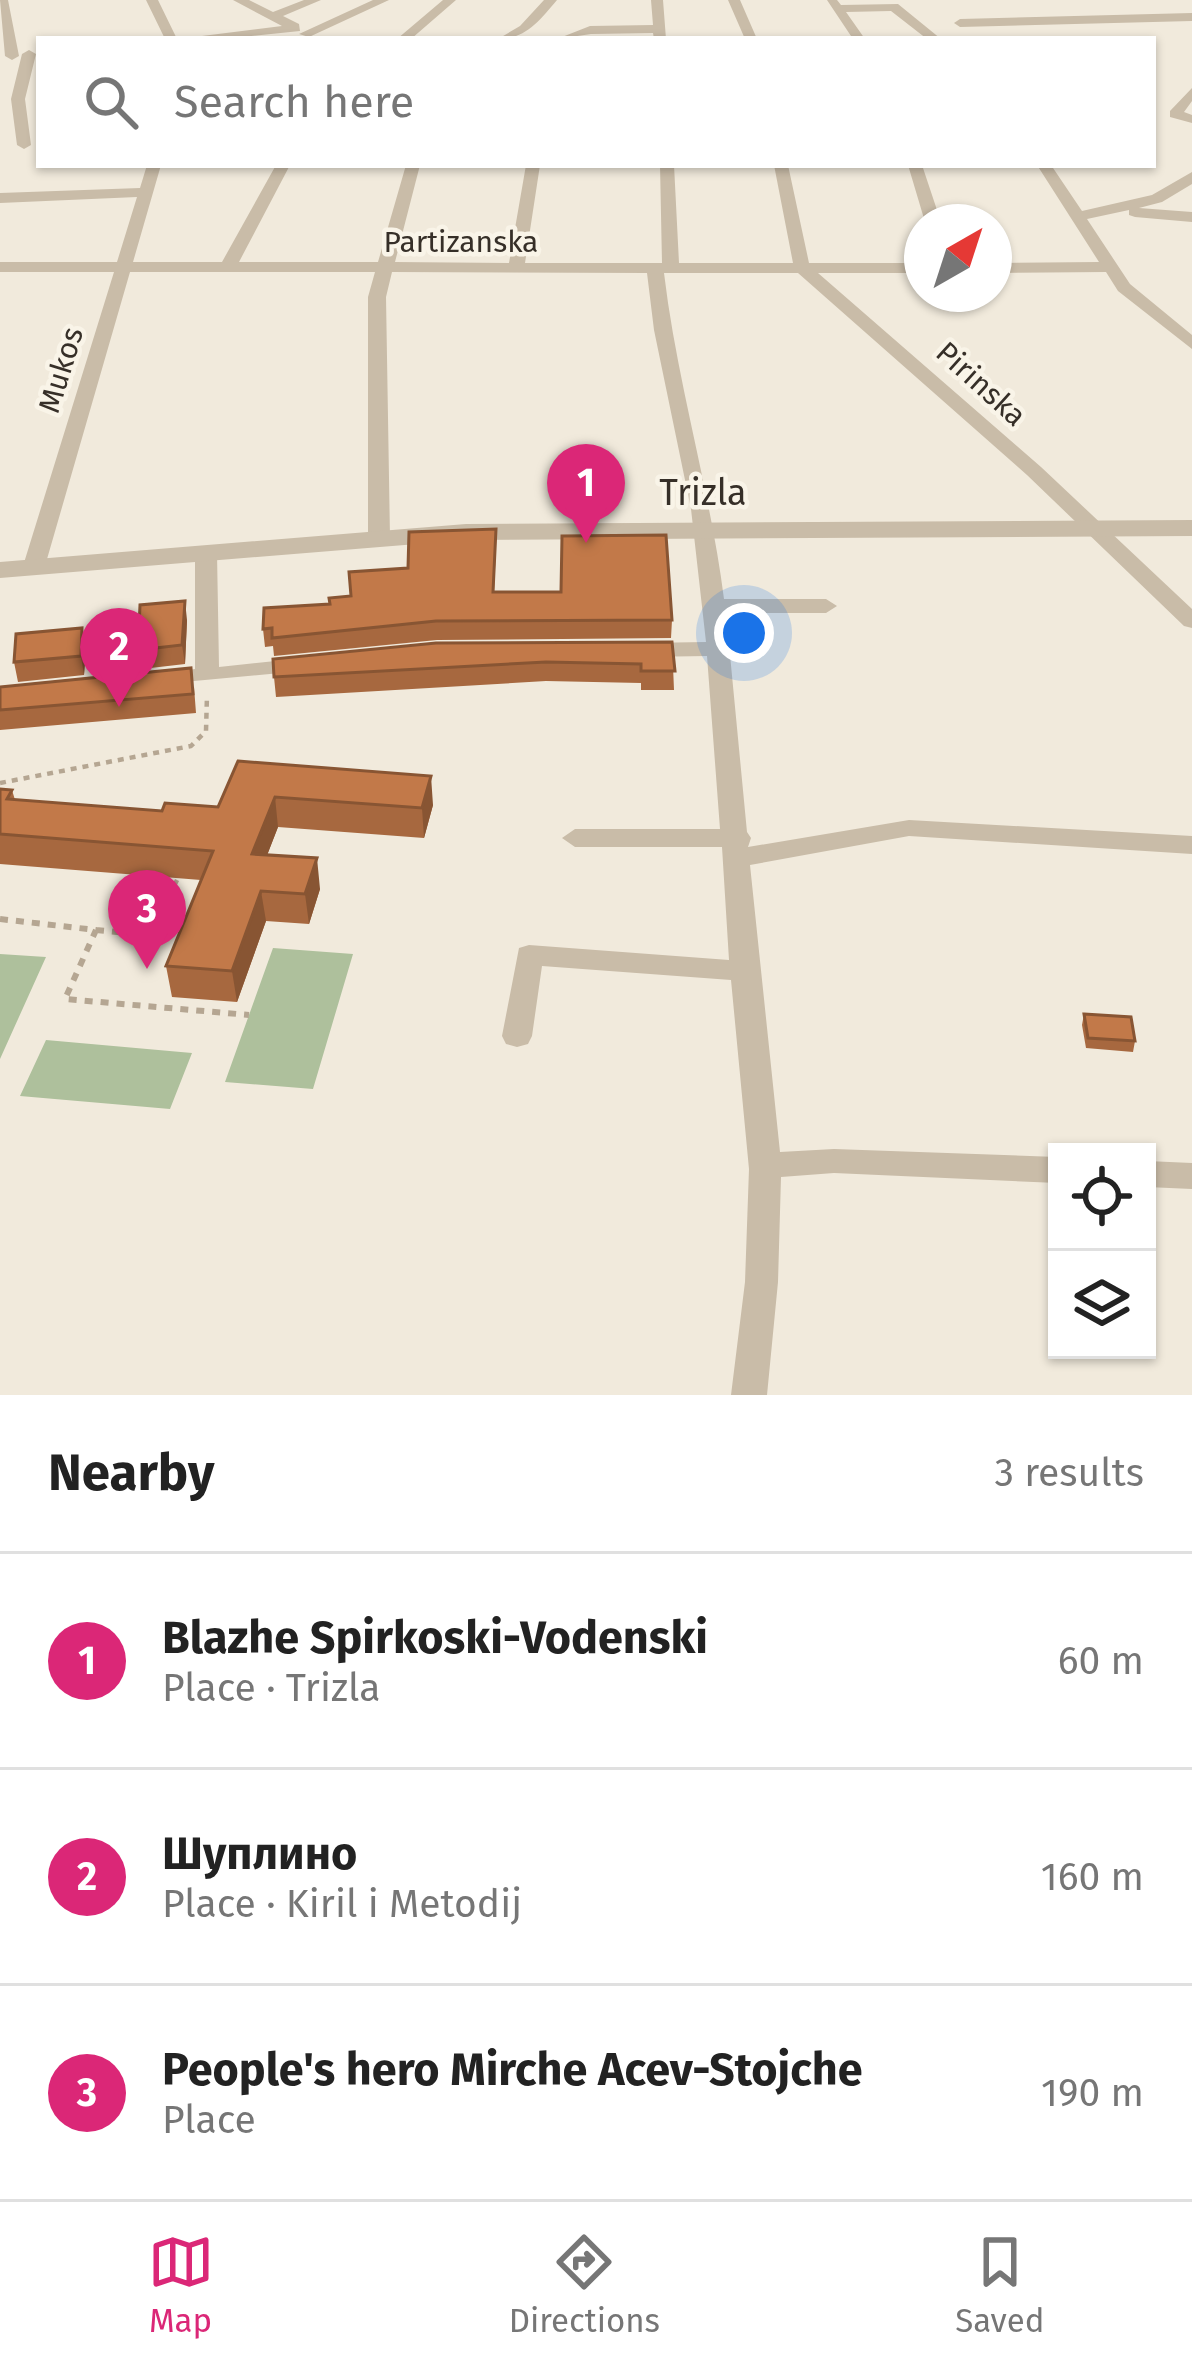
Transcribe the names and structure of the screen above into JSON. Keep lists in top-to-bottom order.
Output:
{
  "streets": {
    "street": [
      "Partizanska",
      "Mukos",
      "Pirinska",
      "Trizla"
    ]
  },
  "crossings": [
    ["Partizanska", "Mukos"],
    ["Partizanska", "Pirinska"],
    ["Mukos", "Trizla"],
    ["Pirinska", "Trizla"]
  ],
  "north": "top right",
  "page": {
    "search": "Search here",
    "pins": ["1", "2", "3"],
    "heading": ["Nearby", "3 results"],
    "list": [
      {
        "mark": "1",
        "name": "Blazhe Spirkoski-Vodenski",
        "note": "Place · Trizla",
        "value": "60 m"
      },
      {
        "mark": "2",
        "name": "Шуплино",
        "note": "Place · Kiril i Metodij",
        "value": "160 m"
      },
      {
        "mark": "3",
        "name": "People's hero Mirche Acev-Stojche",
        "note": "Place",
        "value": "190 m"
      }
    ],
    "nav": ["Map", "Directions", "Saved"]
  }
}
